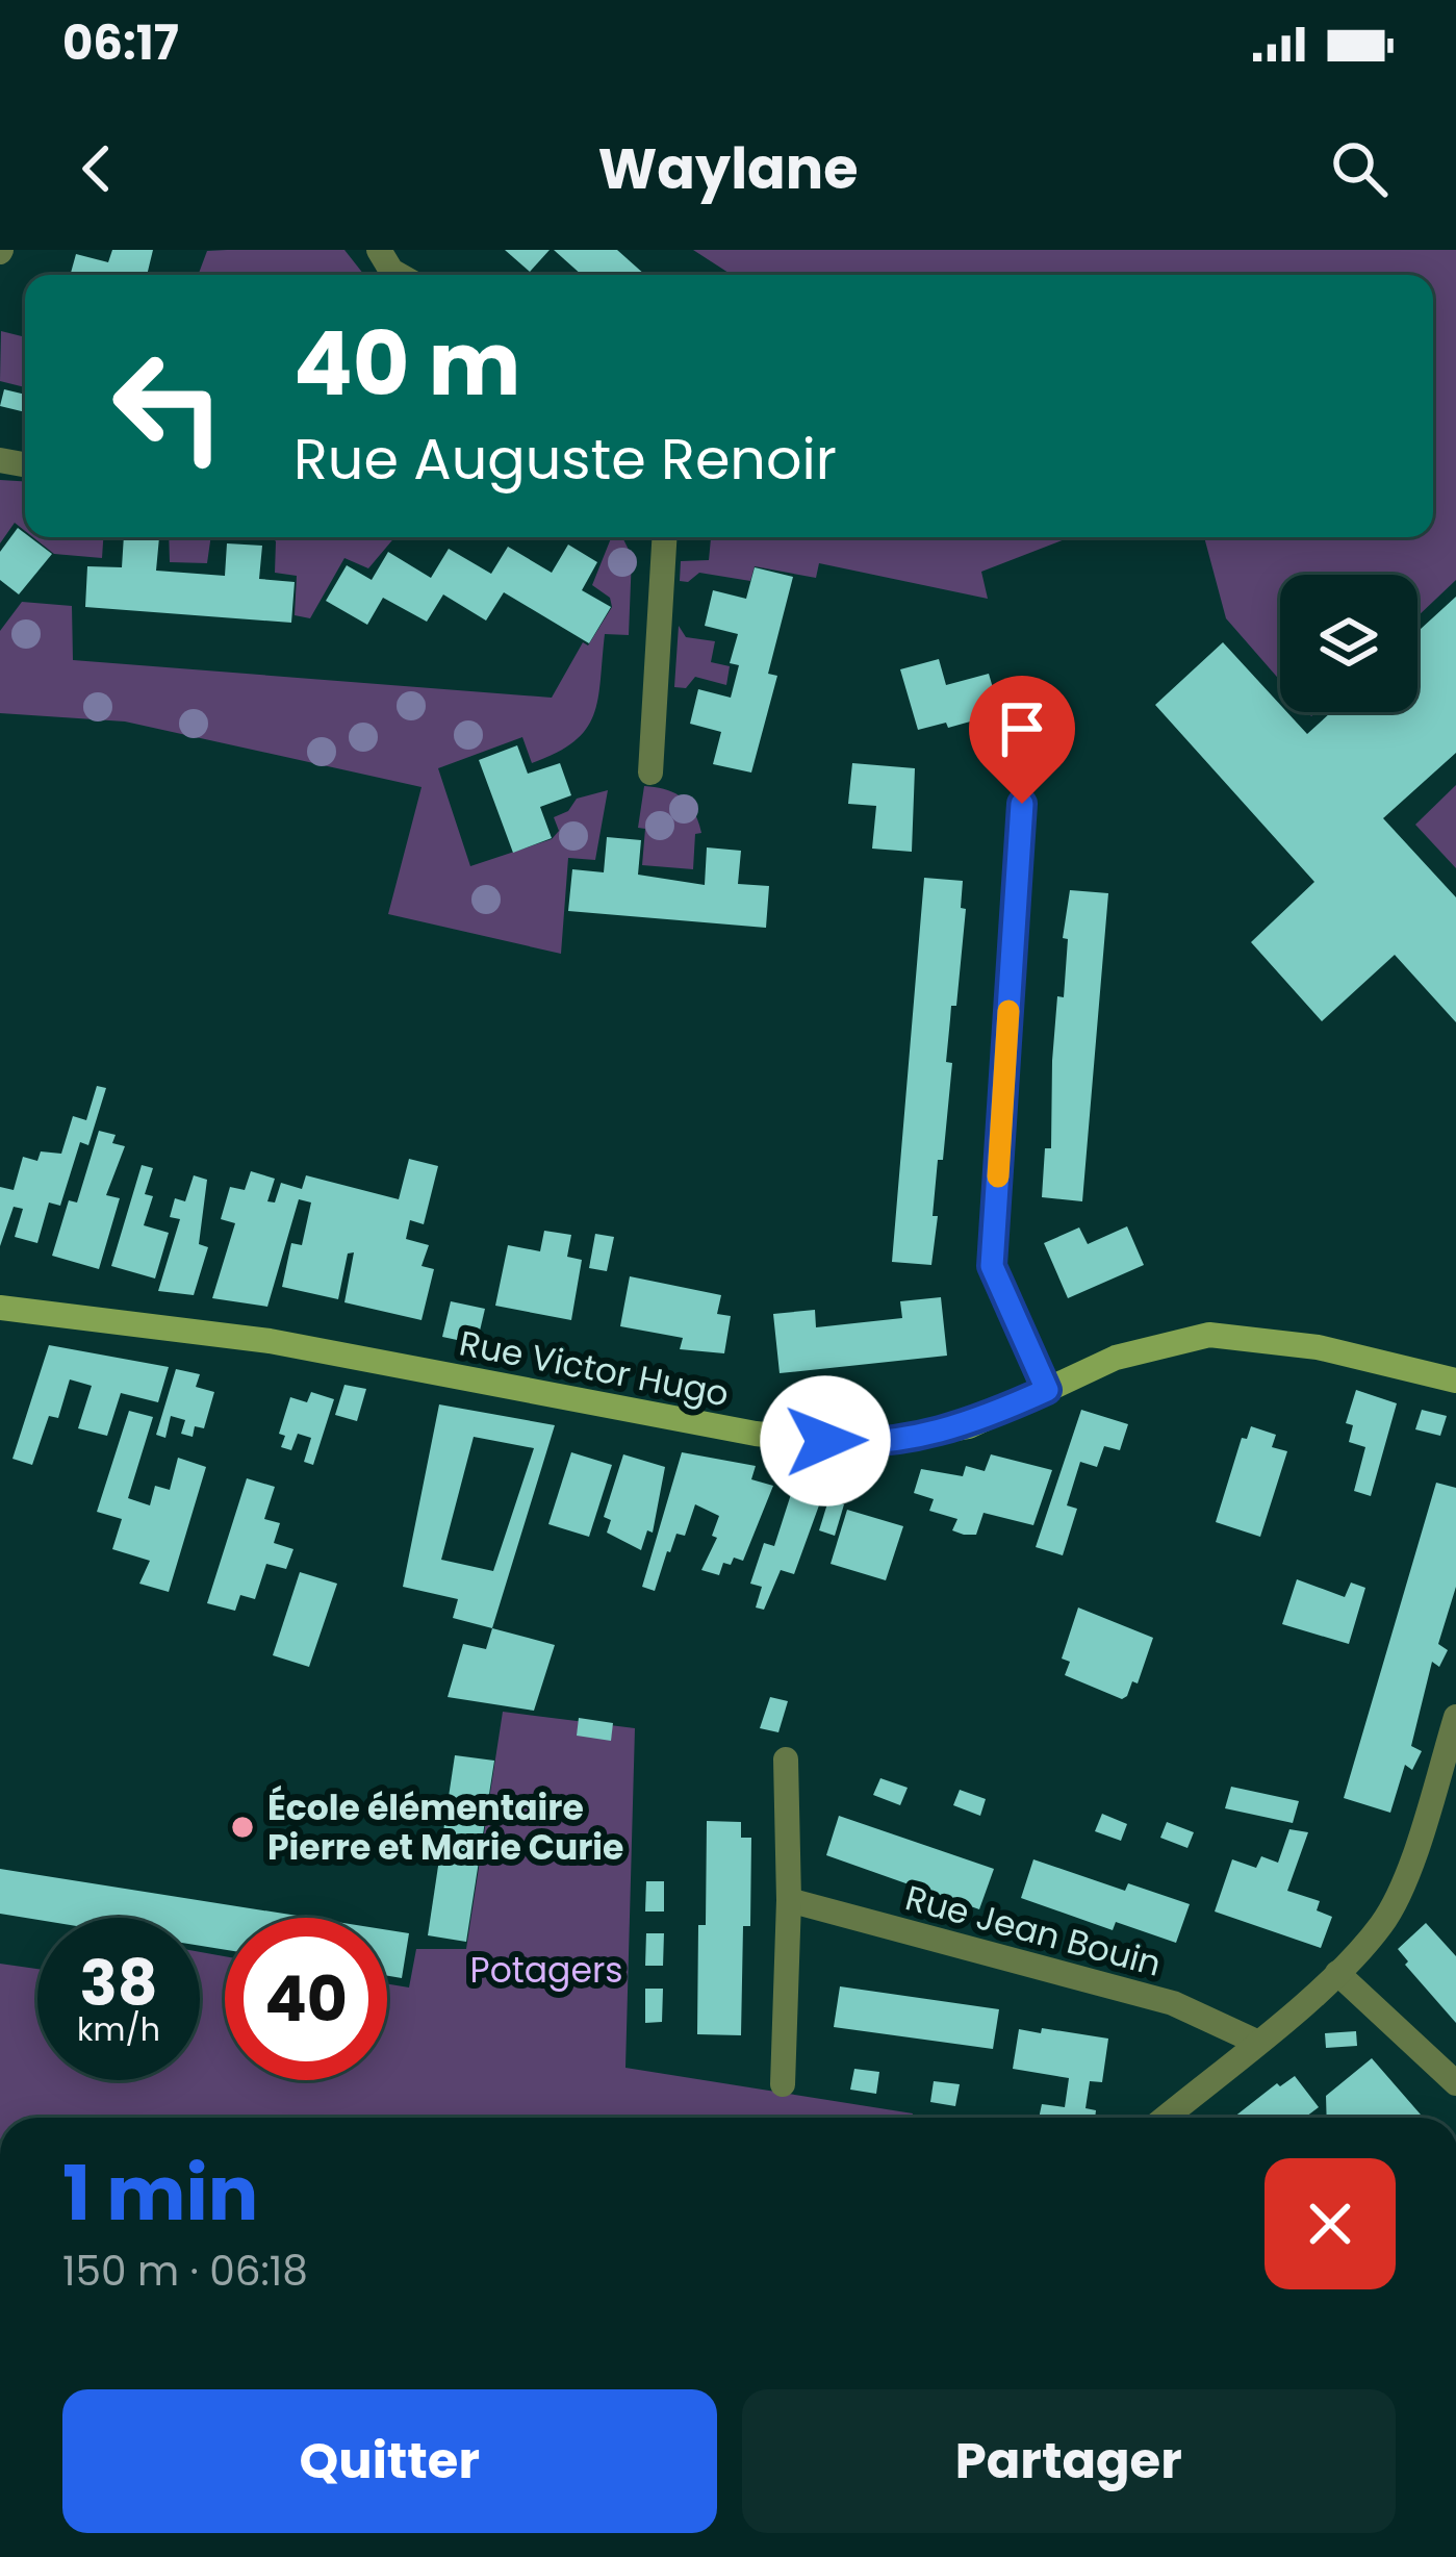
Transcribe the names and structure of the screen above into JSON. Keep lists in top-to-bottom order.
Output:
{
  "streets": {
    "street": ["Rue Victor Hugo", "Rue Jean Bouin"]
  },
  "parks": ["Potagers"],
  "places": ["École élémentaire Pierre et Marie Curie"],
  "page": {
    "status": "06:17",
    "header": "Waylane",
    "turn": ["40 m", "Rue Auguste Renoir"],
    "speed": "38 km/h",
    "limit": "40",
    "heading": ["1 min", "150 m · 06:18"],
    "buttons": ["Quitter", "Partager"]
  }
}
